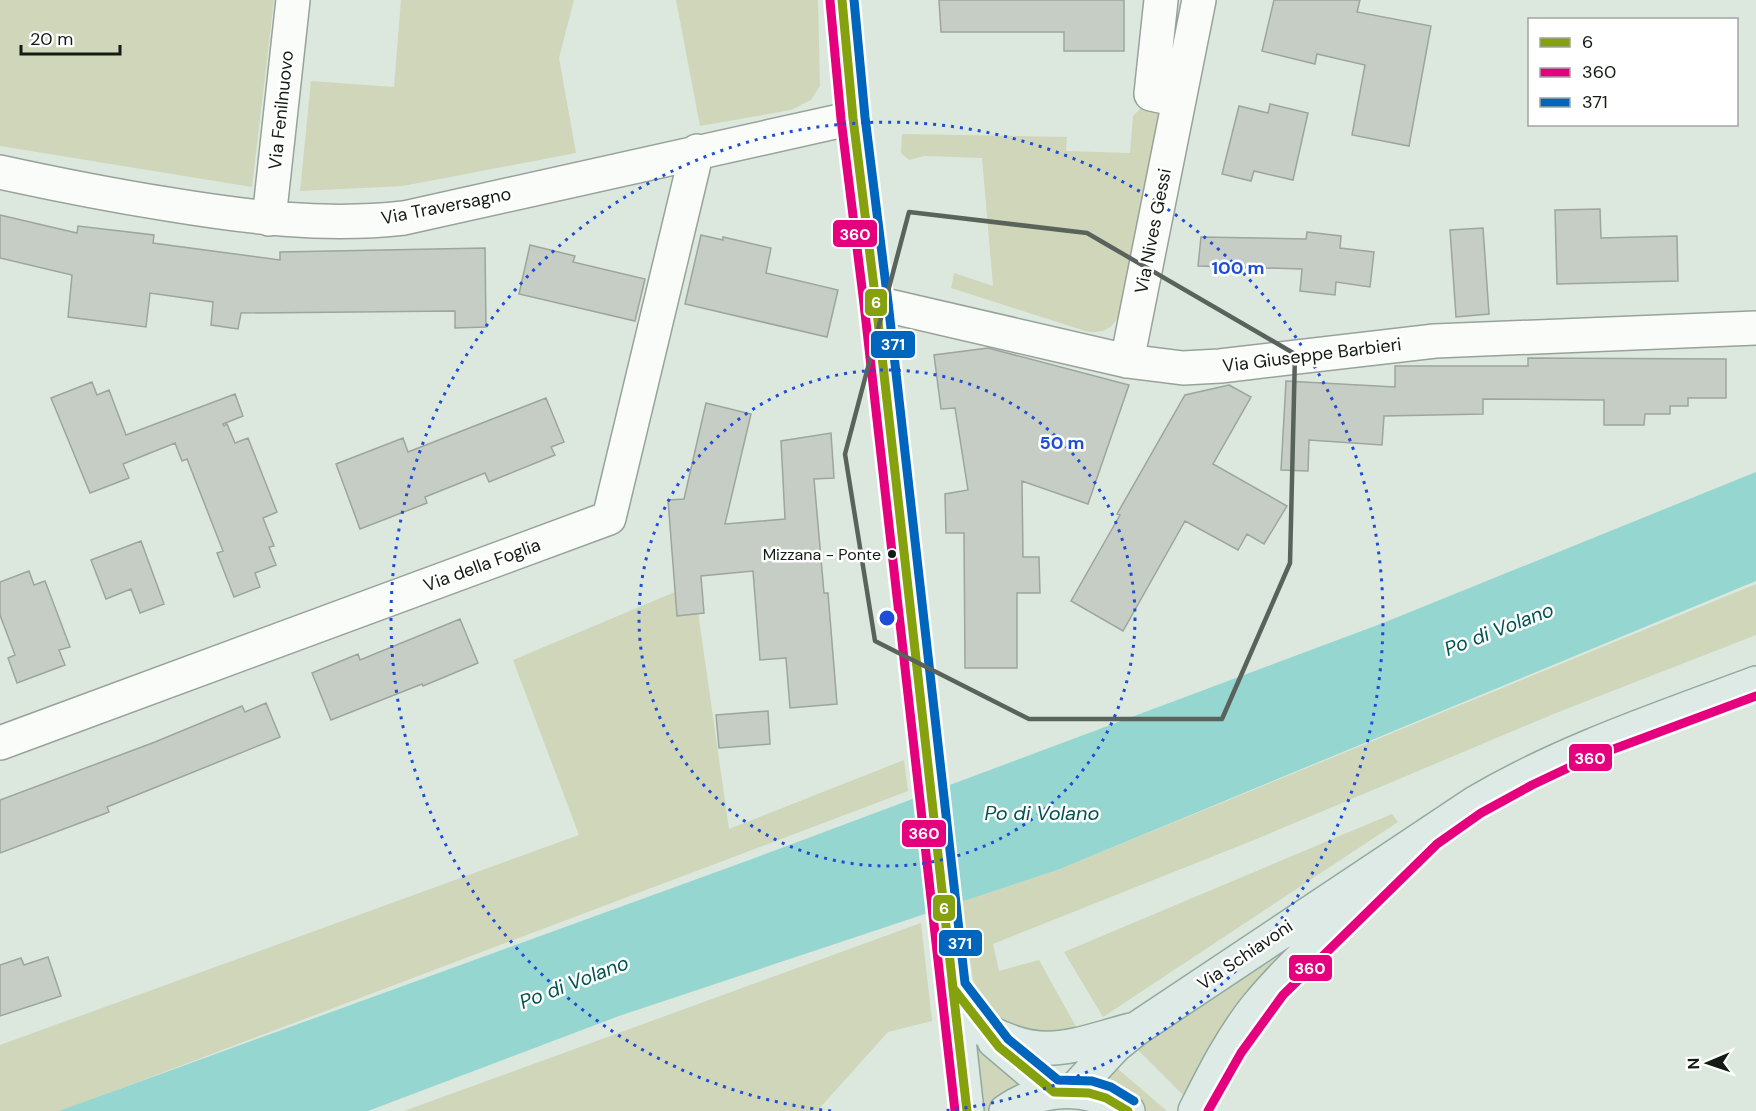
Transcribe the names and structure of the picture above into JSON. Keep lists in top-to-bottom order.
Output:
{
  "streets": {
    "main road": ["Via Schiavoni"],
    "street": [
      "Via Fenilnuovo",
      "Via Traversagno",
      "Via Nives Gessi",
      "Via Giuseppe Barbieri",
      "Via della Foglia"
    ]
  },
  "crossings": [
    ["Via Fenilnuovo", "Via Traversagno"],
    ["Via Traversagno", "Via della Foglia"],
    ["Via Nives Gessi", "Via Giuseppe Barbieri"]
  ],
  "water": ["Po di Volano"],
  "places": ["Mizzana - Ponte"],
  "lines": ["transit line 6", "transit line 371", "transit line 360"],
  "legend": ["6", "360", "371"],
  "scale_bar": "20 m",
  "north": "left",
  "rings": ["100 m", "50 m"]
}
